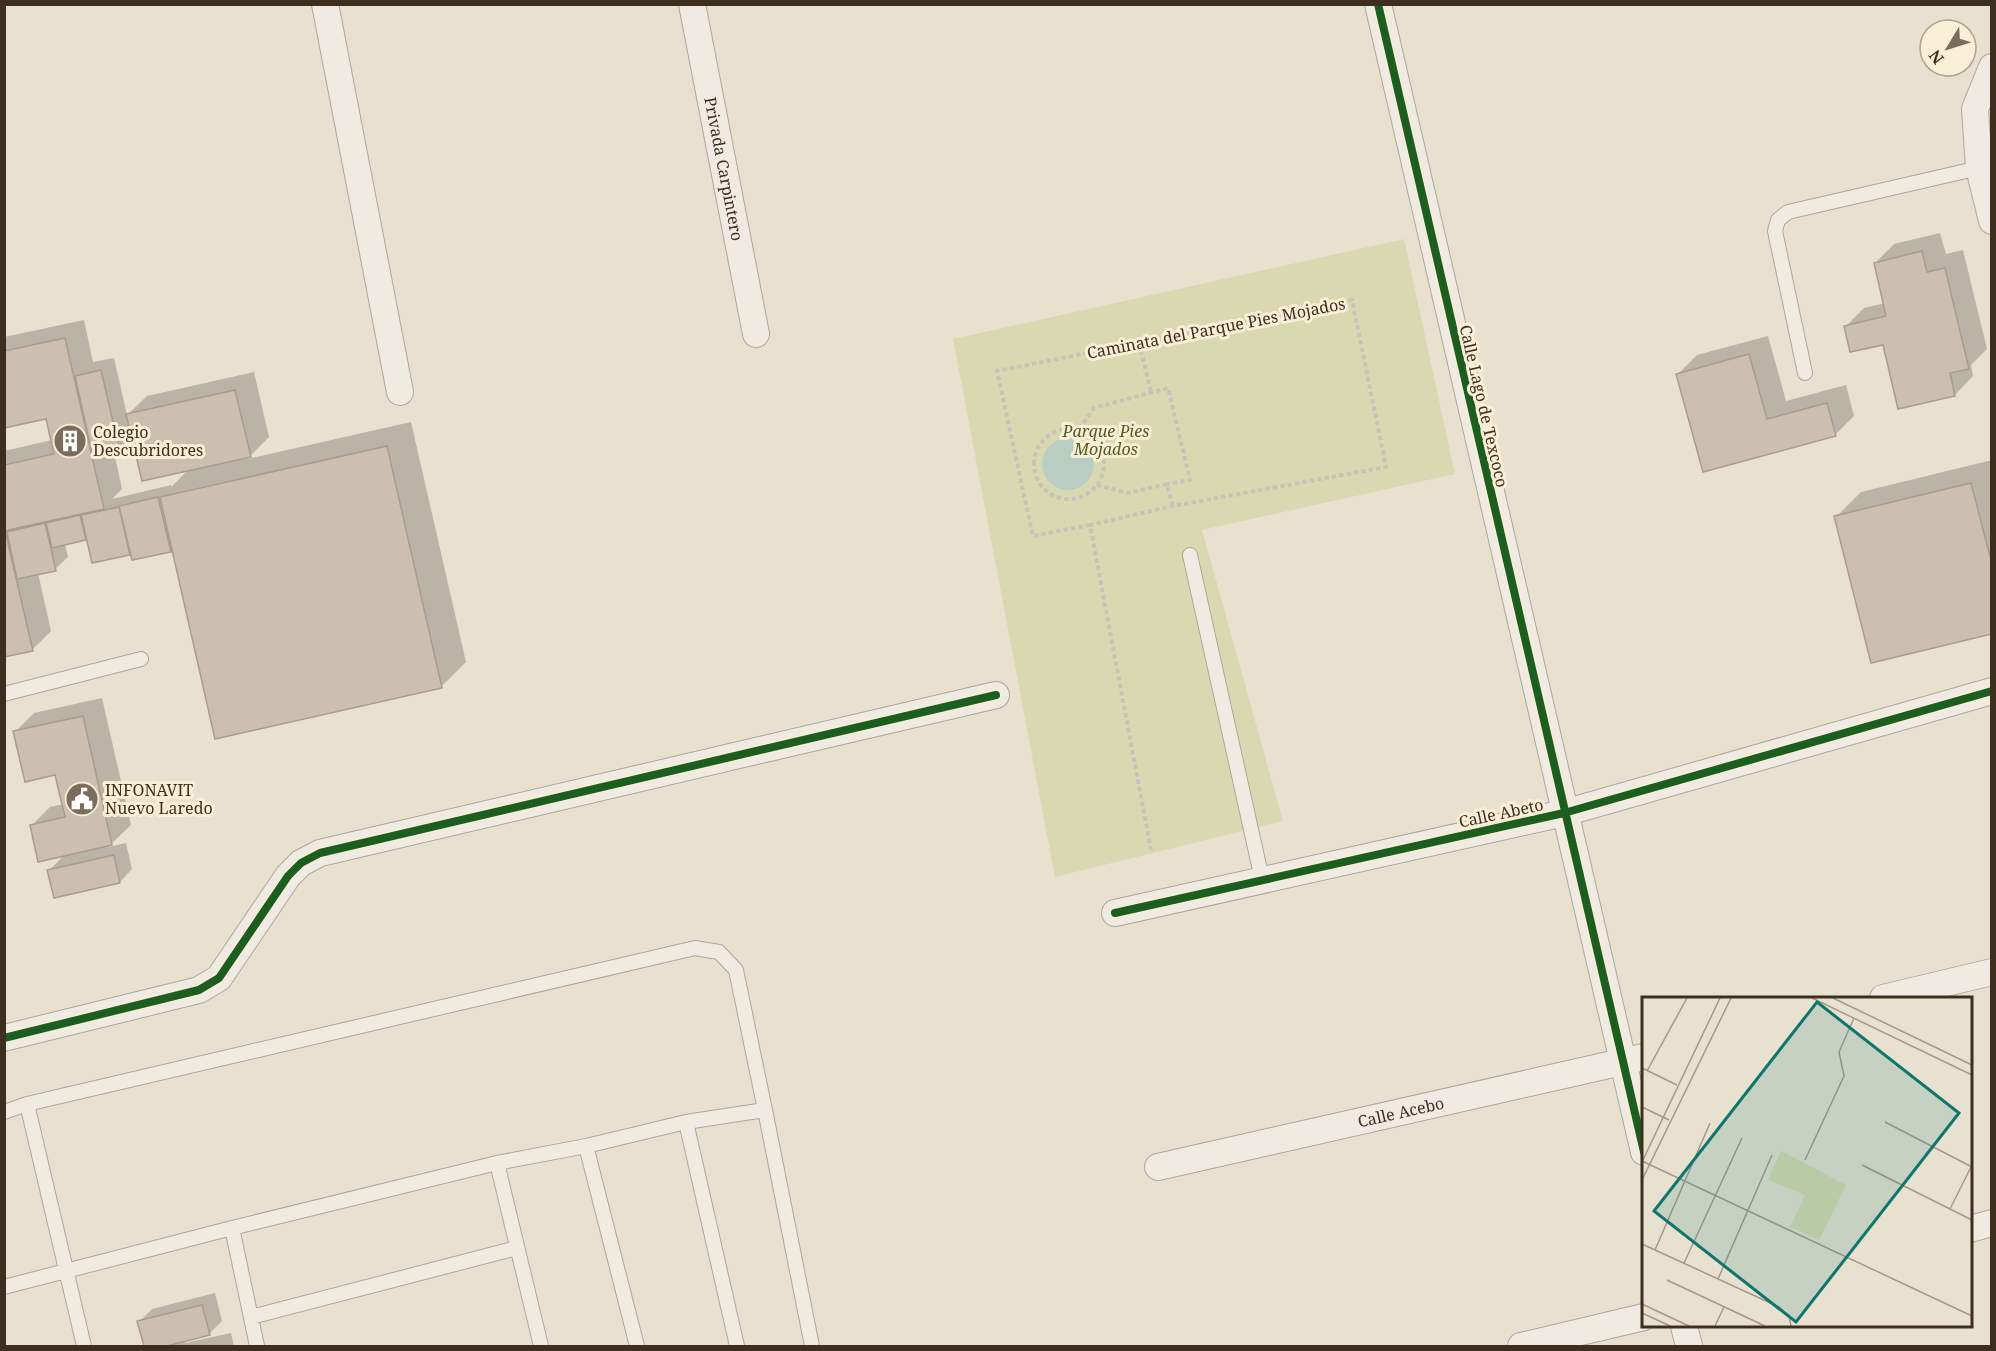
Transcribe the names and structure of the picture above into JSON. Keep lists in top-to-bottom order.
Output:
{
  "streets": {
    "street": [
      "Privada Carpintero",
      "Calle Lago de Texcoco",
      "Calle Abeto",
      "Calle Acebo"
    ],
    "path": ["Caminata del Parque Pies Mojados"]
  },
  "crossings": [
    ["Calle Lago de Texcoco", "Calle Abeto"],
    ["Calle Lago de Texcoco", "Calle Acebo"]
  ],
  "parks": ["Parque Pies Mojados"],
  "places": {
    "building": ["Colegio Descubridores"],
    "public building": ["INFONAVIT Nuevo Laredo"]
  },
  "north": "bottom left"
}
